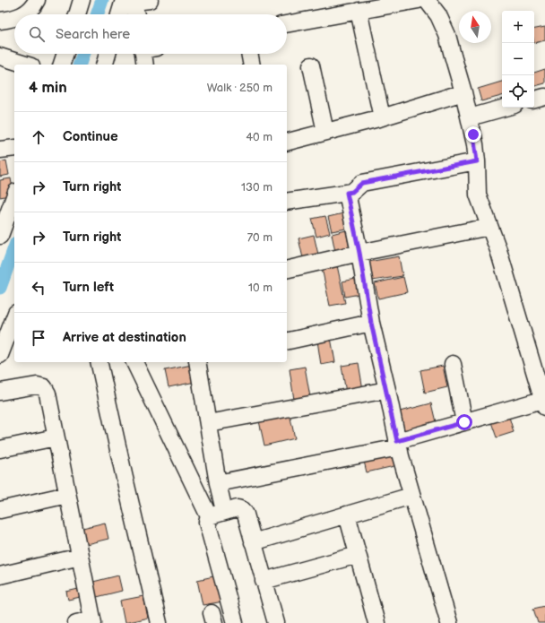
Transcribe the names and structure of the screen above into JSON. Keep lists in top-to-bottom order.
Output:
{
  "north": "top",
  "page": {
    "map_buttons": ["+", "−"],
    "search": "Search here",
    "heading": ["4 min", "Walk · 250 m"],
    "list": [
      ["Continue", "40 m"],
      ["Turn right", "130 m"],
      ["Turn right", "70 m"],
      ["Turn left", "10 m"],
      "Arrive at destination"
    ]
  }
}
